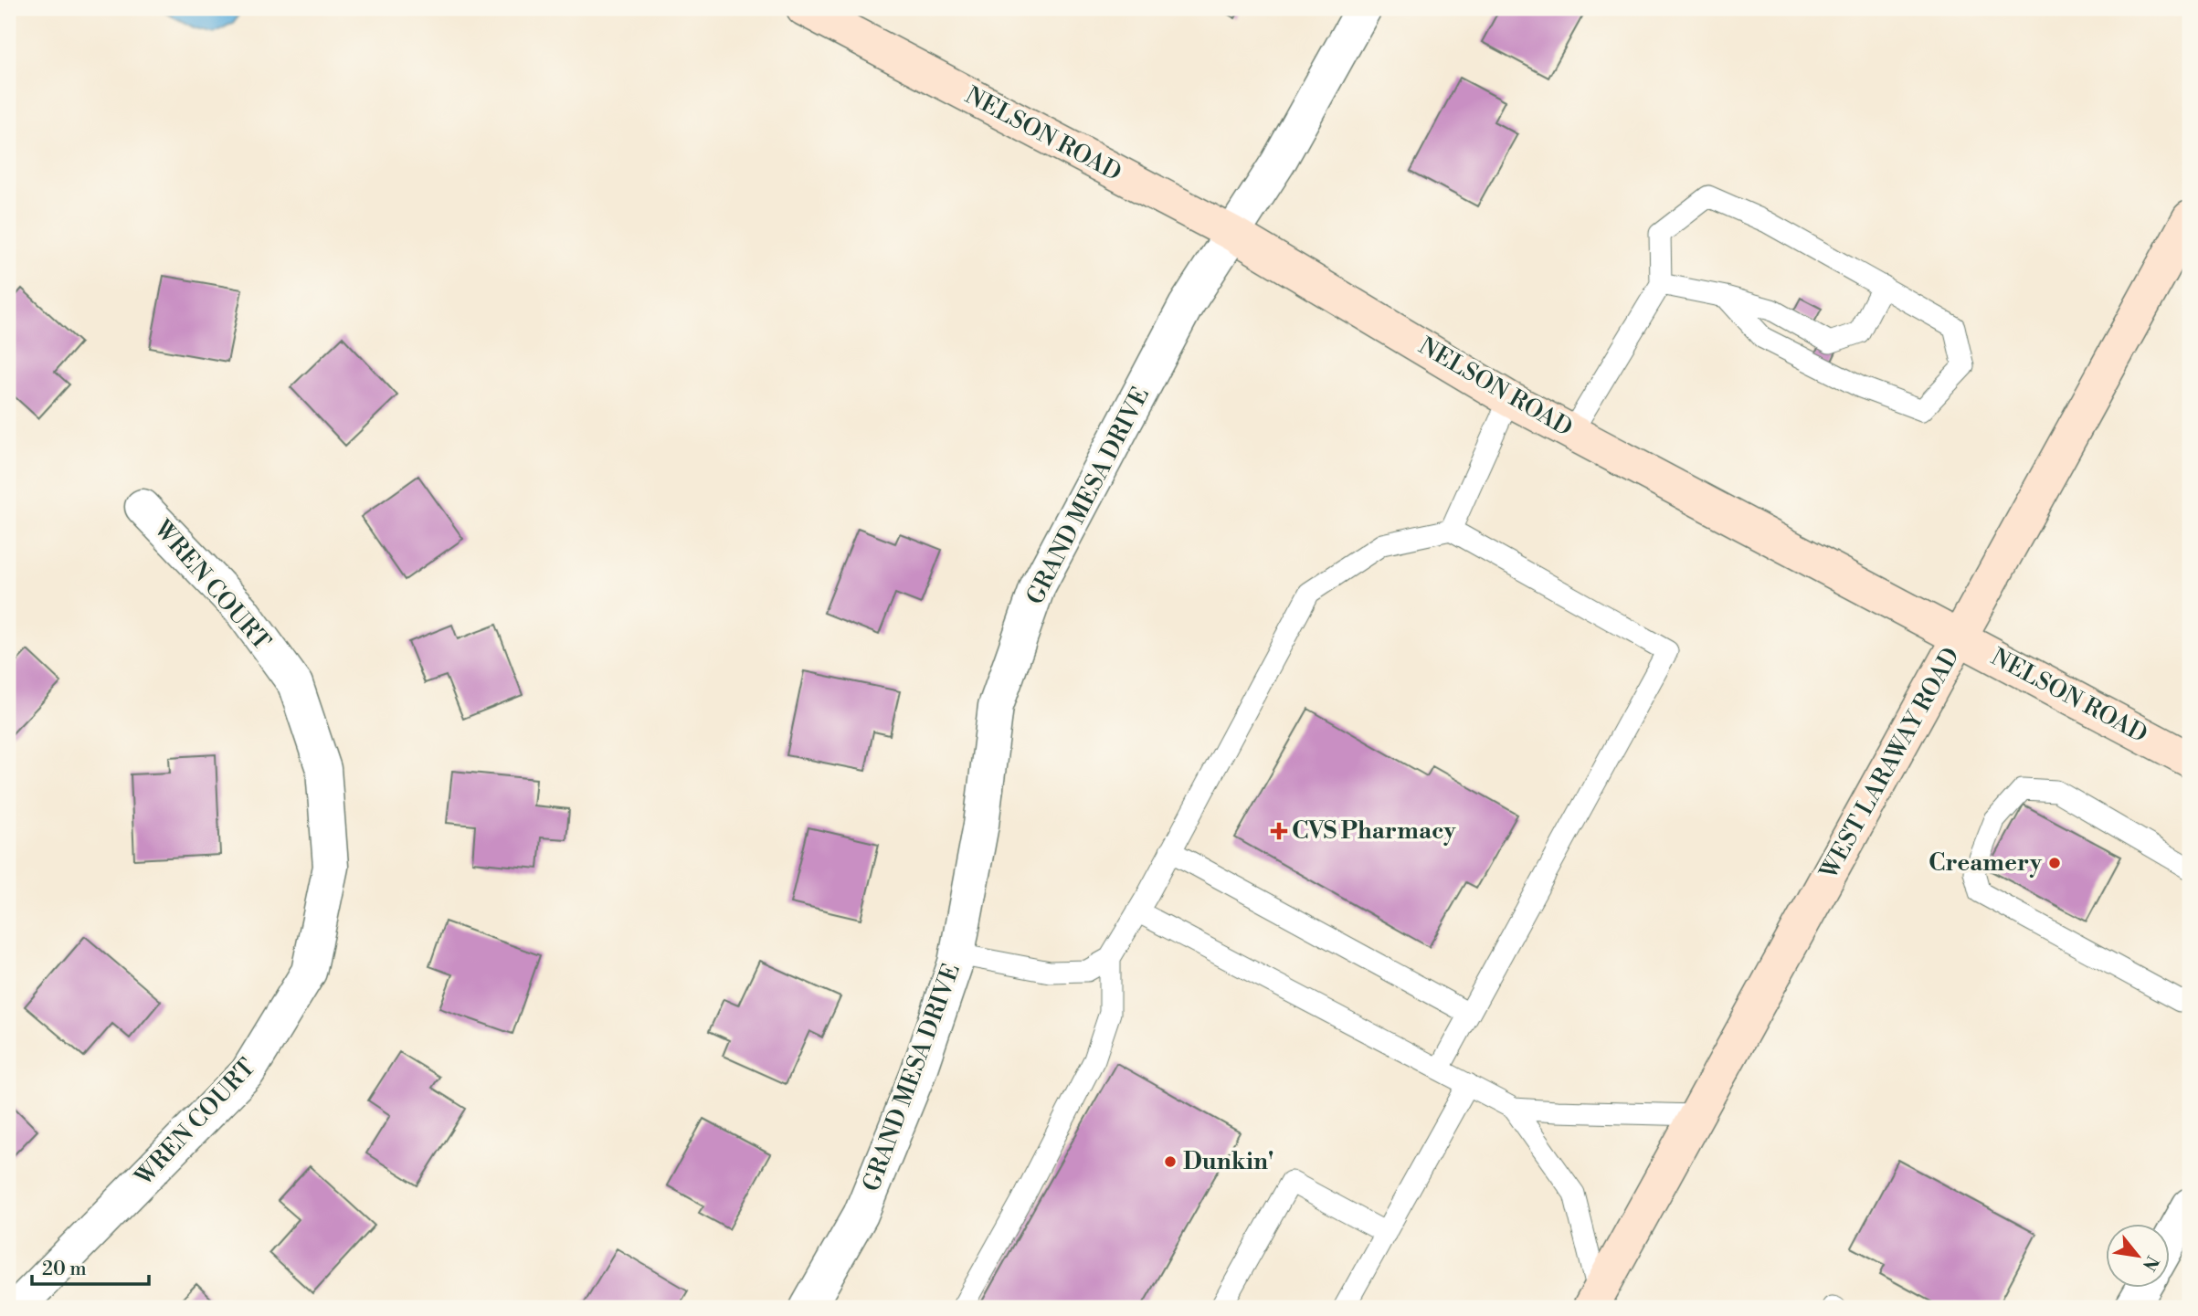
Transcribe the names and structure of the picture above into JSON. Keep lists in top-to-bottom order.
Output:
{
  "streets": {
    "street": [
      "NELSON ROAD",
      "GRAND MESA DRIVE",
      "WREN COURT",
      "WEST LARAWAY ROAD"
    ]
  },
  "crossings": [
    ["NELSON ROAD", "GRAND MESA DRIVE"],
    ["NELSON ROAD", "WEST LARAWAY ROAD"]
  ],
  "places": {
    "health": ["CVS Pharmacy"],
    "other": ["Creamery", "Dunkin'"]
  },
  "scale_bar": "20 m",
  "north": "bottom right"
}
